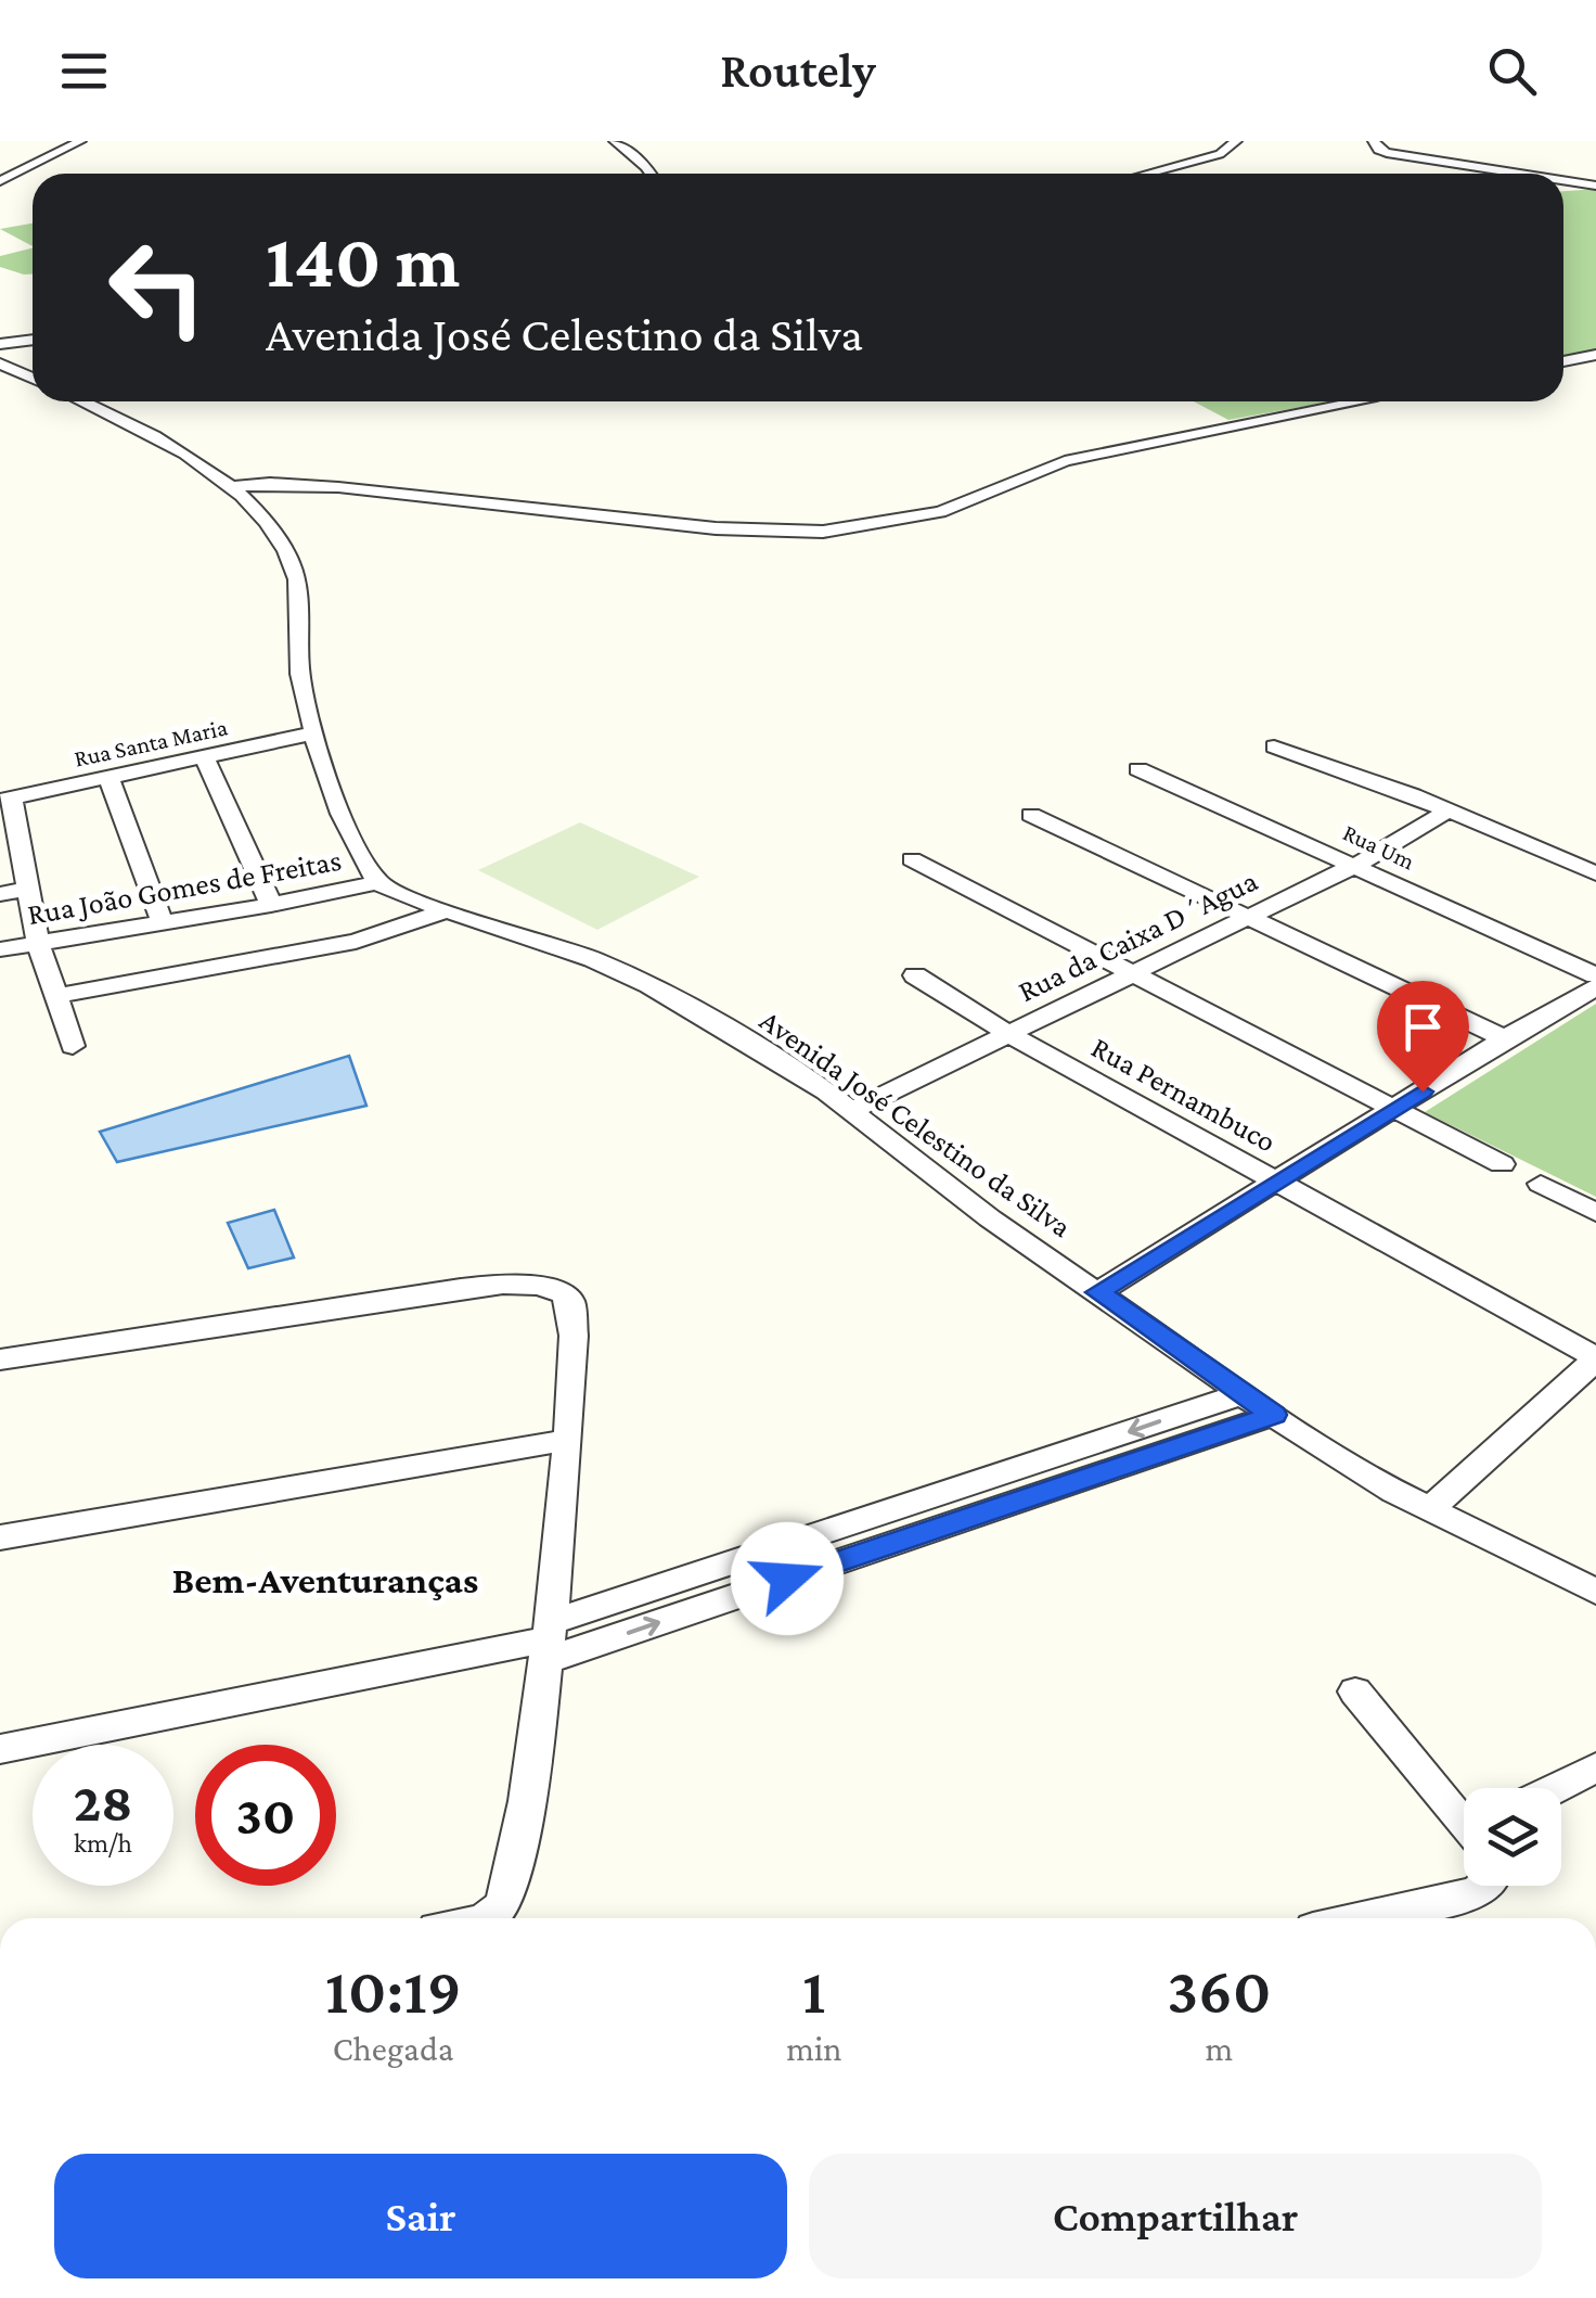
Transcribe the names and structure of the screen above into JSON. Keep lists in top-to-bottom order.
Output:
{
  "streets": {
    "street": [
      "Rua Santa Maria",
      "Rua Um",
      "Rua João Gomes de Freitas",
      "Rua da Caixa D´Agua",
      "Rua Pernambuco",
      "Avenida José Celestino da Silva"
    ]
  },
  "crossings": [
    ["Rua Um", "Rua da Caixa D´Agua"],
    ["Rua João Gomes de Freitas", "Avenida José Celestino da Silva"],
    ["Rua da Caixa D´Agua", "Rua Pernambuco"],
    ["Rua da Caixa D´Agua", "Avenida José Celestino da Silva"]
  ],
  "districts": ["Bem-Aventuranças"],
  "page": {
    "header": "Routely",
    "turn": ["140 m", "Avenida José Celestino da Silva"],
    "speed": "28 km/h",
    "limit": "30",
    "eta": [
      "10:19",
      "Chegada",
      "1",
      "min",
      "360",
      "m"
    ],
    "buttons": ["Sair", "Compartilhar"]
  }
}
